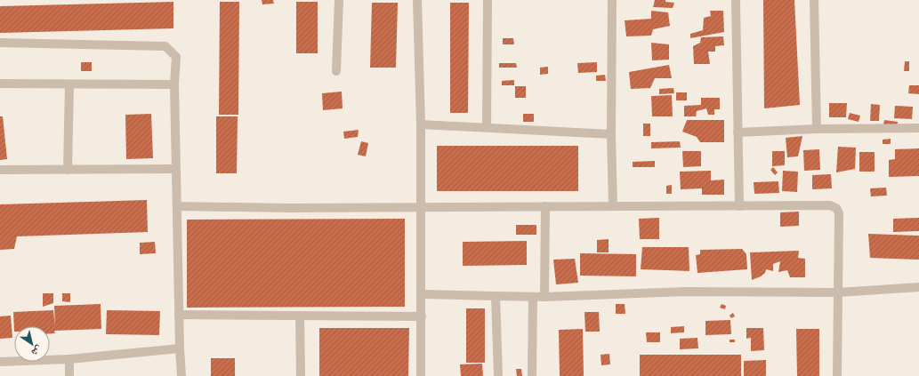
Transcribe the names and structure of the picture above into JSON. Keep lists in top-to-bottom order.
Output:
{
  "north": "bottom right"
}
